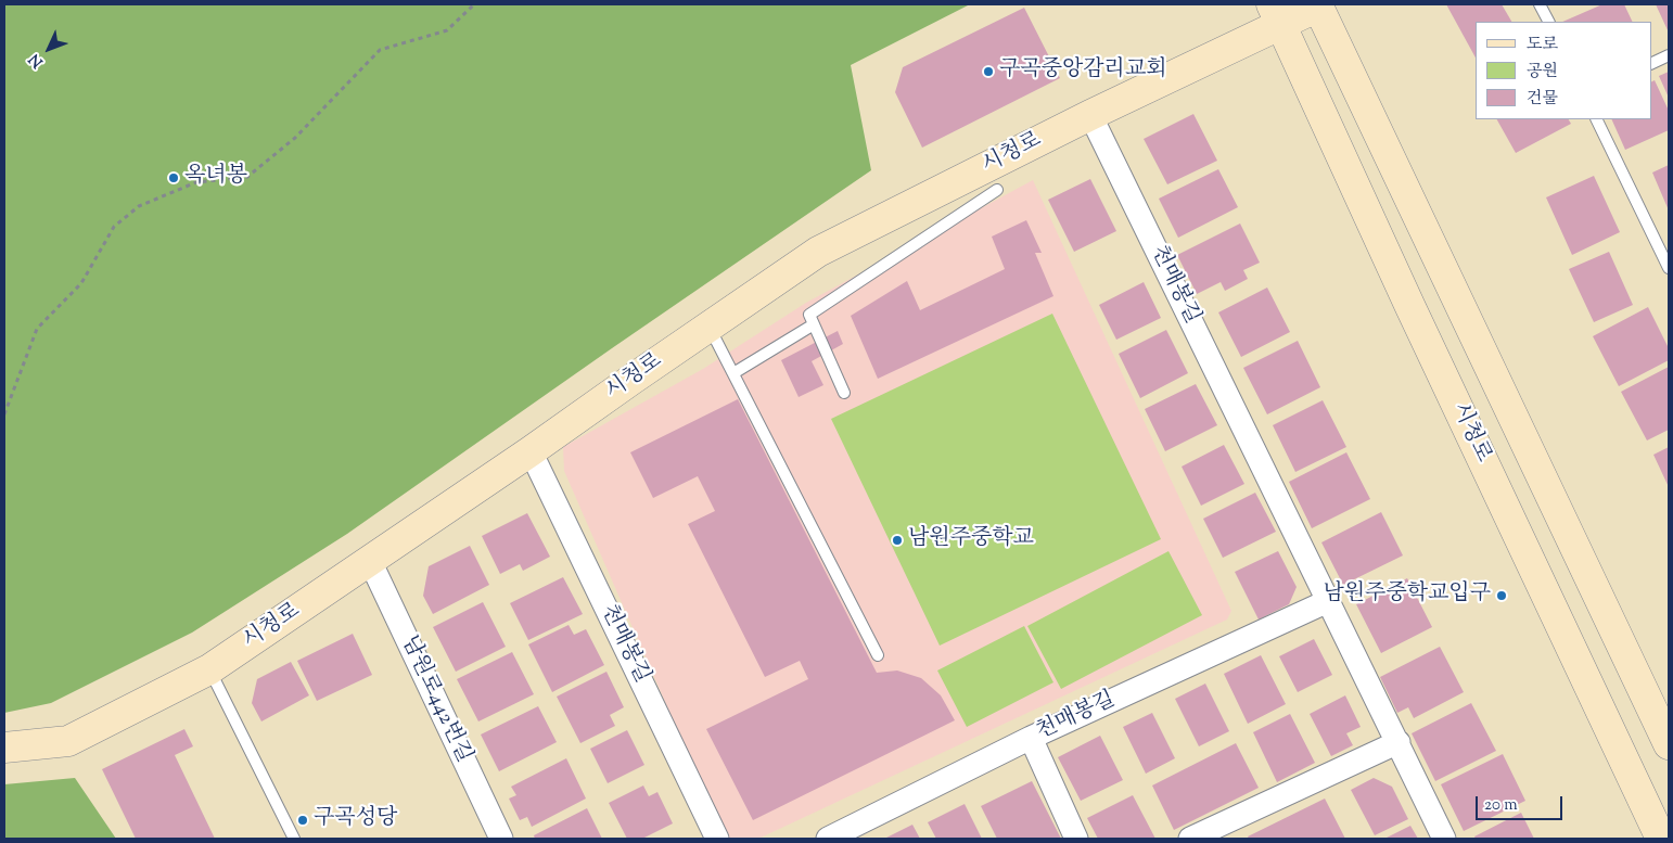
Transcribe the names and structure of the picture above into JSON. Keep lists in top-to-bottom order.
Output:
{
  "streets": {
    "street": ["시청로", "천매봉길", "남원로442번길"]
  },
  "crossings": [
    ["시청로", "천매봉길"],
    ["시청로", "남원로442번길"]
  ],
  "places": [
    "구곡중앙감리교회",
    "옥녀봉",
    "남원주중학교",
    "남원주중학교입구",
    "구곡성당"
  ],
  "legend": ["도로", "공원", "건물"],
  "scale_bar": "20 m",
  "north": "bottom left"
}
